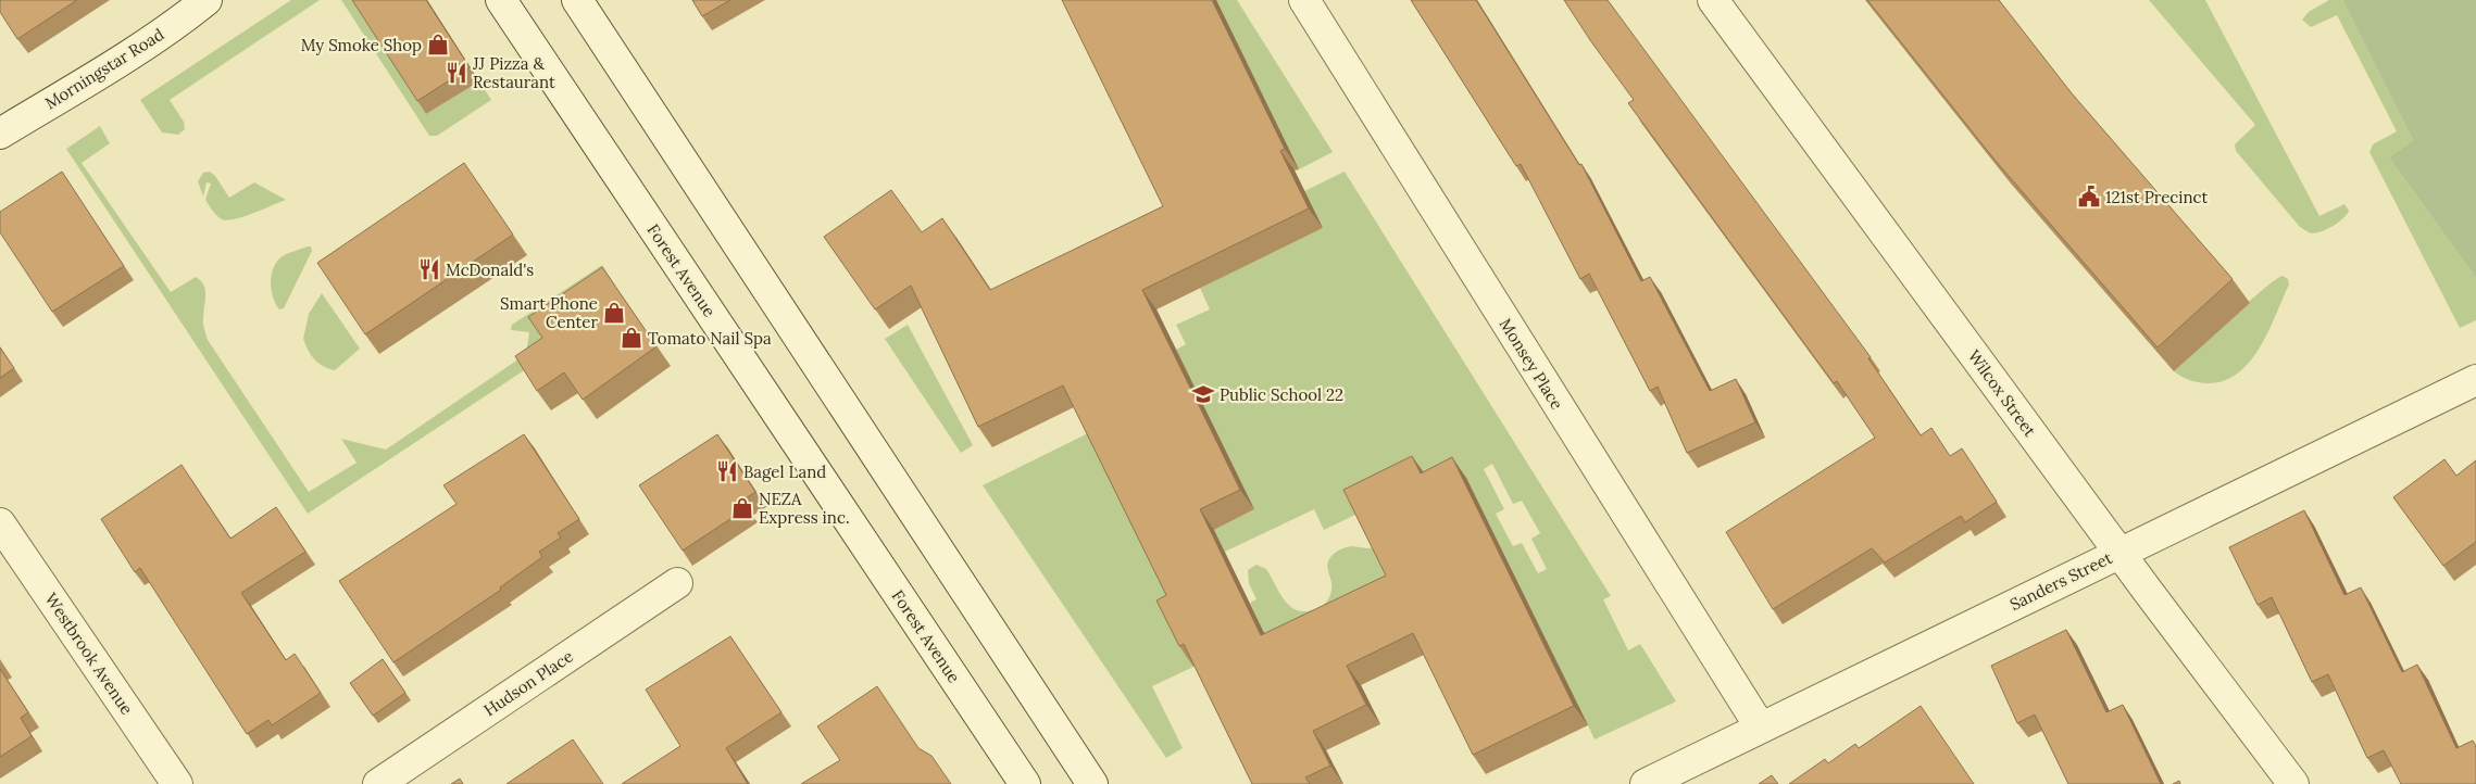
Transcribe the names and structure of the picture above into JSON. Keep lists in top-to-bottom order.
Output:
{
  "streets": {
    "street": [
      "Morningstar Road",
      "Forest Avenue",
      "Monsey Place",
      "Wilcox Street",
      "Sanders Street",
      "Westbrook Avenue",
      "Hudson Place"
    ]
  },
  "crossings": [
    ["Monsey Place", "Sanders Street"],
    ["Wilcox Street", "Sanders Street"]
  ],
  "places": {
    "shop": [
      "My Smoke Shop",
      "Smart Phone Center",
      "Tomato Nail Spa",
      "NEZA Express inc."
    ],
    "restaurant": ["JJ Pizza & Restaurant", "McDonald's", "Bagel Land"],
    "public building": ["121st Precinct"],
    "school or university": ["Public School 22"]
  }
}
